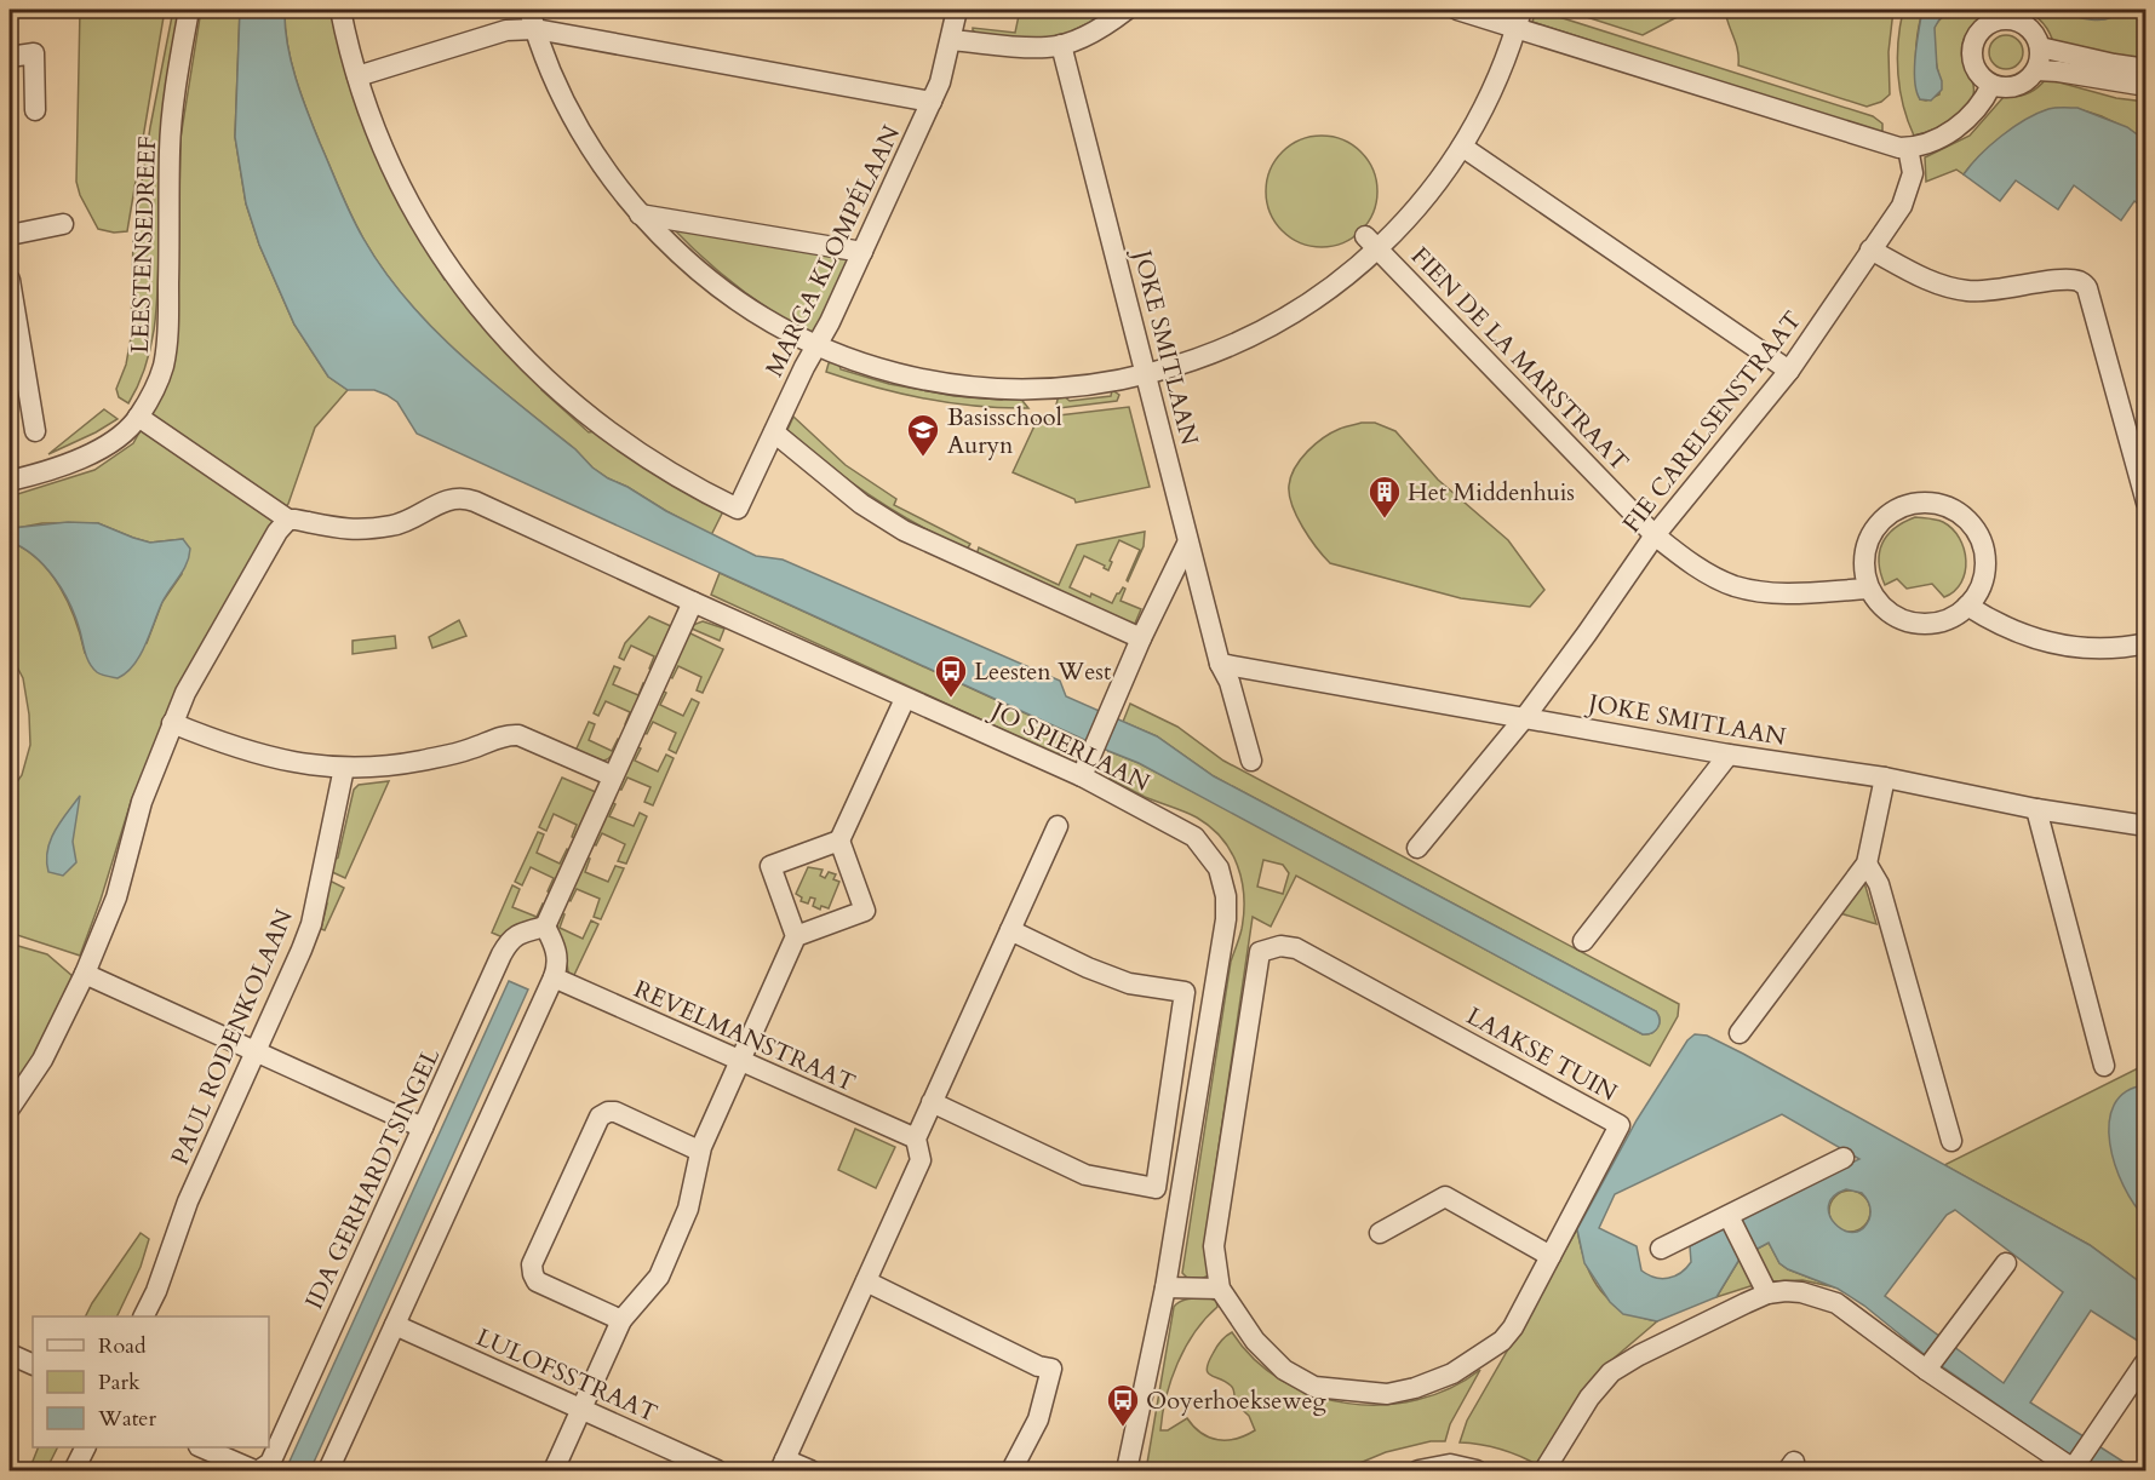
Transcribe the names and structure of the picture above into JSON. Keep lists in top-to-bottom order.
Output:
{
  "streets": {
    "street": [
      "LEESTENSEDREEF",
      "MARGA KLOMPÉLAAN",
      "JOKE SMITLAAN",
      "FIEN DE LA MARSTRAAT",
      "FIE CARELSENSTRAAT",
      "JO SPIERLAAN",
      "REVELMANSTRAAT",
      "PAUL RODENKOLAAN",
      "LAAKSE TUIN",
      "IDA GERHARDTSINGEL",
      "LULOFSSTRAAT"
    ]
  },
  "crossings": [
    ["LEESTENSEDREEF", "JO SPIERLAAN"],
    ["JOKE SMITLAAN", "FIE CARELSENSTRAAT"],
    ["FIEN DE LA MARSTRAAT", "FIE CARELSENSTRAAT"]
  ],
  "places": {
    "school or university": ["Basisschool Auryn"],
    "building": ["Het Middenhuis"],
    "bus stop": ["Leesten West", "Ooyerhoekseweg"]
  },
  "legend": ["Road", "Park", "Water"]
}
